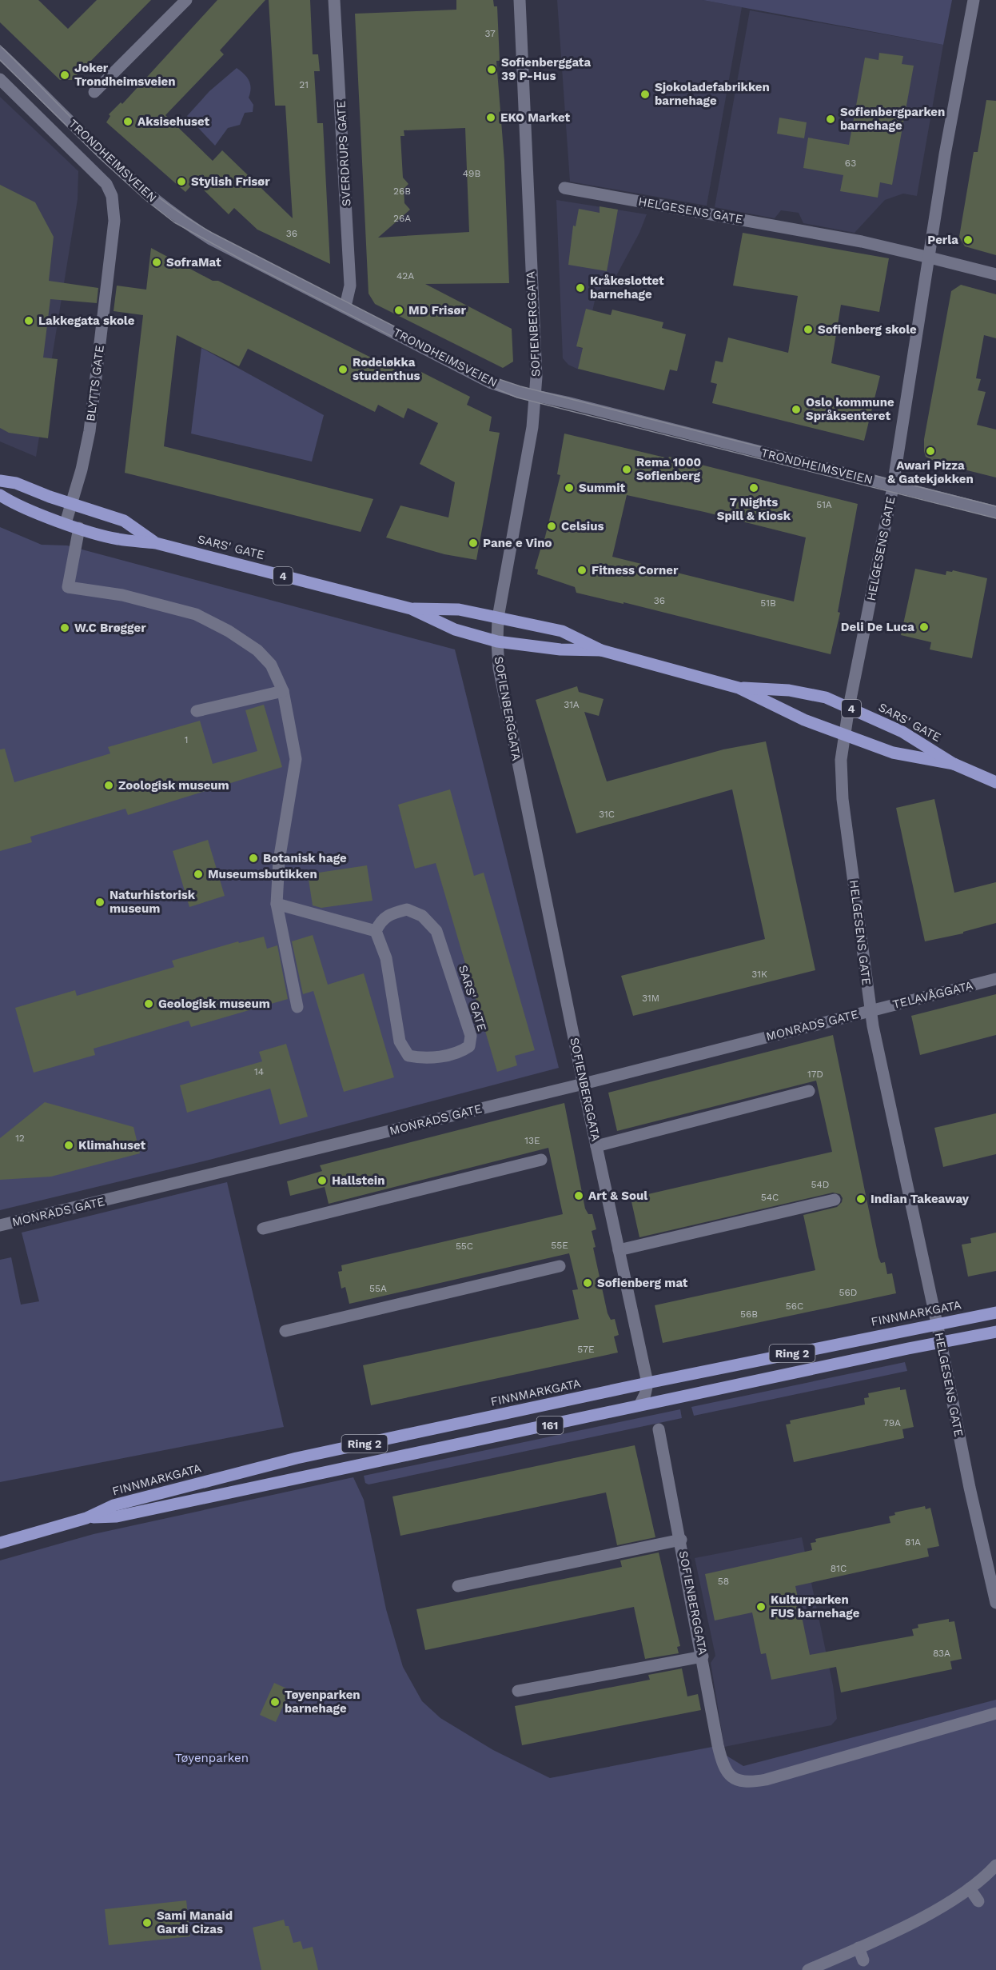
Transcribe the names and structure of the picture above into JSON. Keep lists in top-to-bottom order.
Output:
{
  "streets": {
    "main road": [
      "SARS' GATE",
      "4",
      "FINNMARKGATA",
      "Ring 2",
      "161"
    ],
    "street": [
      "SVERDRUPS GATE",
      "TRONDHEIMSVEIEN",
      "HELGESENS GATE",
      "SOFIENBERGGATA",
      "BLYTTS GATE",
      "TELAVÅGGATA",
      "MONRADS GATE"
    ]
  },
  "crossings": [
    ["SVERDRUPS GATE", "TRONDHEIMSVEIEN"],
    ["TRONDHEIMSVEIEN", "HELGESENS GATE"],
    ["TRONDHEIMSVEIEN", "SOFIENBERGGATA"],
    ["TRONDHEIMSVEIEN", "BLYTTS GATE"],
    ["HELGESENS GATE", "SARS' GATE"],
    ["HELGESENS GATE", "TELAVÅGGATA"],
    ["HELGESENS GATE", "MONRADS GATE"],
    ["HELGESENS GATE", "FINNMARKGATA"],
    ["SOFIENBERGGATA", "SARS' GATE"],
    ["SOFIENBERGGATA", "MONRADS GATE"],
    ["SOFIENBERGGATA", "FINNMARKGATA"],
    ["BLYTTS GATE", "SARS' GATE"],
    ["TELAVÅGGATA", "MONRADS GATE"]
  ],
  "parks": ["Tøyenparken"],
  "places": [
    "Sofienberggata 39 P-Hus",
    "Joker Trondheimsveien",
    "Sjokoladefabrikken barnehage",
    "EKO Market",
    "Sofienbergparken barnehage",
    "Aksisehuset",
    "Stylish Frisør",
    "Perla",
    "SofraMat",
    "Kråkeslottet barnehage",
    "MD Frisør",
    "Lakkegata skole",
    "Sofienberg skole",
    "Rodeløkka studenthus",
    "Oslo kommune Språksenteret",
    "Awari Pizza & Gatekjøkken",
    "Rema 1000 Sofienberg",
    "Summit",
    "7 Nights Spill & Kiosk",
    "Celsius",
    "Pane e Vino",
    "Fitness Corner",
    "Deli De Luca",
    "W.C Brøgger",
    "Zoologisk museum",
    "Botanisk hage",
    "Museumsbutikken",
    "Naturhistorisk museum",
    "Geologisk museum",
    "Klimahuset",
    "Hallstein",
    "Art & Soul",
    "Indian Takeaway",
    "Sofienberg mat",
    "Kulturparken FUS barnehage",
    "Tøyenparken barnehage",
    "Sami Manaid Gardi Cizas"
  ],
  "house_numbers": [
    "37",
    "21",
    "63",
    "49B",
    "26B",
    "26A",
    "36",
    "42A",
    "51A",
    "36",
    "51B",
    "31A",
    "1",
    "31C",
    "31K",
    "31M",
    "14",
    "17D",
    "12",
    "13E",
    "54D",
    "54C",
    "55E",
    "55C",
    "55A",
    "56D",
    "56C",
    "56B",
    "57E",
    "79A",
    "81A",
    "81C",
    "58",
    "83A"
  ]
}
